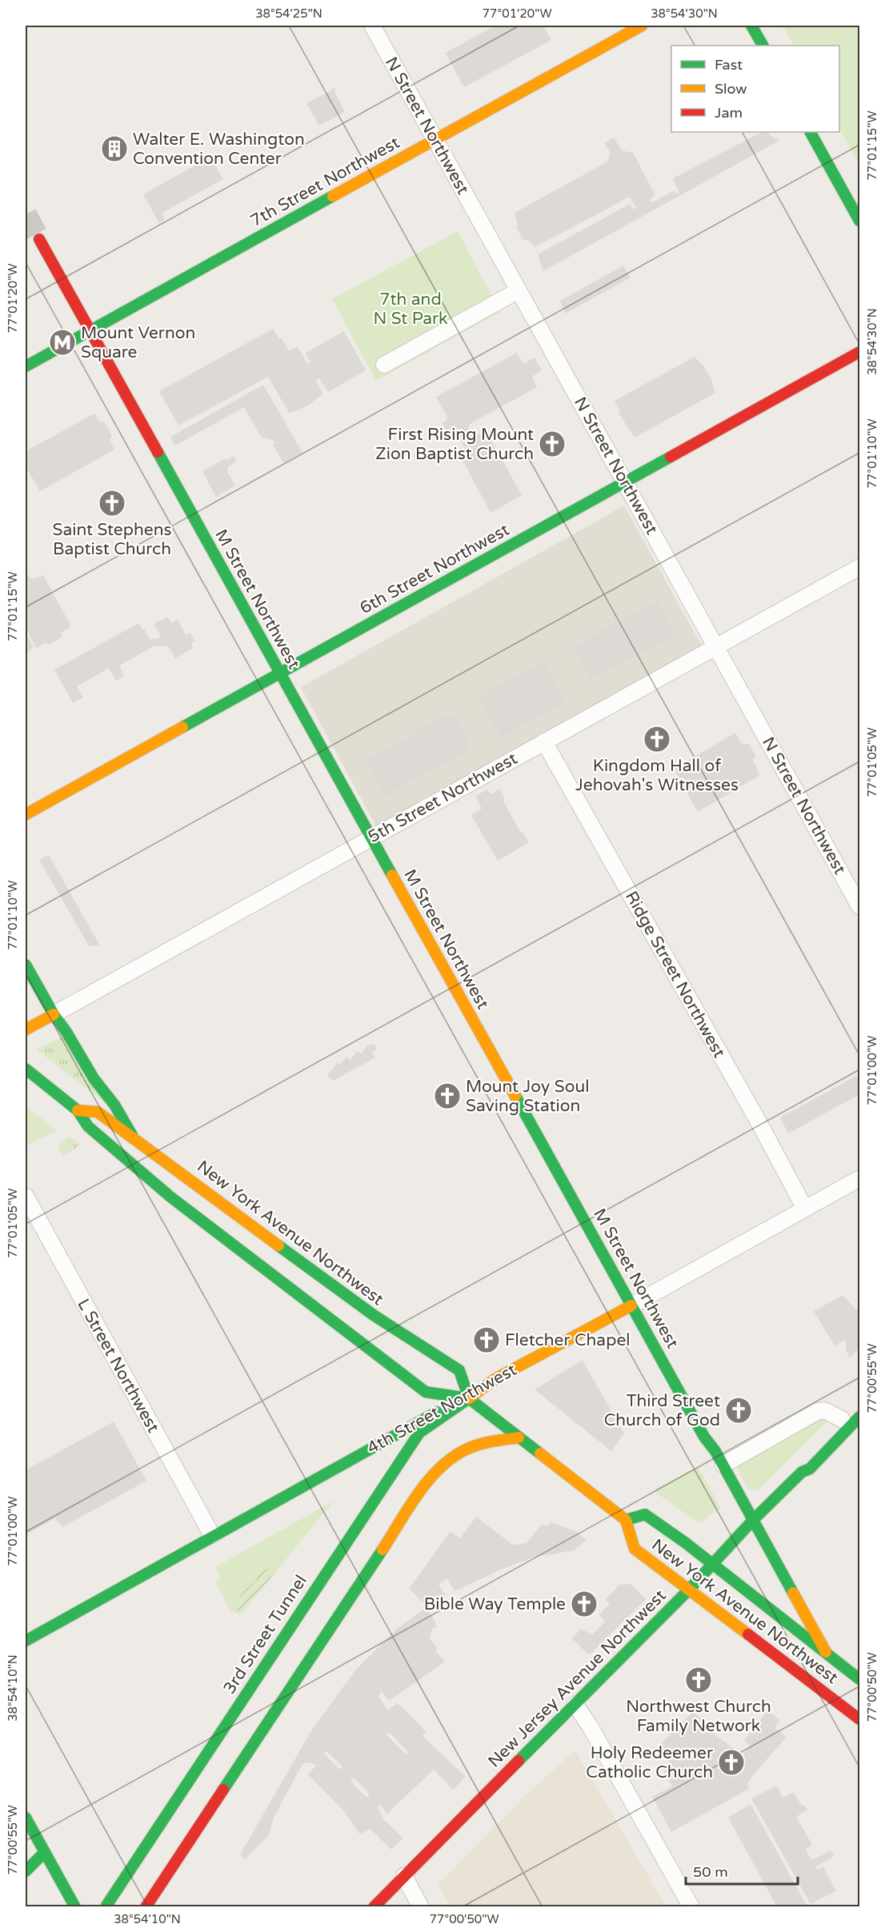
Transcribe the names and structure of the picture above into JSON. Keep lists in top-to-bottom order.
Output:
{
  "streets": {
    "main road": [
      "7th Street Northwest",
      "6th Street Northwest",
      "M Street Northwest",
      "5th Street Northwest",
      "New York Avenue Northwest",
      "4th Street Northwest",
      "3rd Street Tunnel",
      "New Jersey Avenue Northwest"
    ],
    "street": ["N Street Northwest", "Ridge Street Northwest", "L Street Northwest"]
  },
  "crossings": [
    ["N Street Northwest", "7th Street Northwest"],
    ["N Street Northwest", "6th Street Northwest"],
    ["N Street Northwest", "5th Street Northwest"],
    ["7th Street Northwest", "M Street Northwest"],
    ["6th Street Northwest", "M Street Northwest"],
    ["M Street Northwest", "5th Street Northwest"],
    ["M Street Northwest", "New York Avenue Northwest"],
    ["M Street Northwest", "4th Street Northwest"],
    ["M Street Northwest", "New Jersey Avenue Northwest"],
    ["5th Street Northwest", "Ridge Street Northwest"],
    ["Ridge Street Northwest", "4th Street Northwest"],
    ["New York Avenue Northwest", "4th Street Northwest"],
    ["New York Avenue Northwest", "3rd Street Tunnel"],
    ["New York Avenue Northwest", "New Jersey Avenue Northwest"],
    ["L Street Northwest", "4th Street Northwest"],
    ["4th Street Northwest", "3rd Street Tunnel"]
  ],
  "parks": ["7th and N St Park"],
  "places": {
    "building": ["Walter E. Washington Convention Center"],
    "metro station": ["Mount Vernon Square"],
    "church": [
      "First Rising Mount Zion Baptist Church",
      "Saint Stephens Baptist Church",
      "Kingdom Hall of Jehovah's Witnesses",
      "Mount Joy Soul Saving Station",
      "Fletcher Chapel",
      "Third Street Church of God",
      "Bible Way Temple",
      "Northwest Church Family Network",
      "Holy Redeemer Catholic Church"
    ]
  },
  "legend": ["Fast", "Slow", "Jam"],
  "scale_bar": "50 m",
  "coordinates": [
    "38°54'25\"N",
    "77°01'20\"W",
    "38°54'30\"N",
    "77°01'15\"W",
    "77°01'10\"W",
    "77°01'05\"W",
    "77°01'00\"W",
    "77°00'55\"W",
    "77°00'50\"W",
    "38°54'10\"N"
  ]
}
